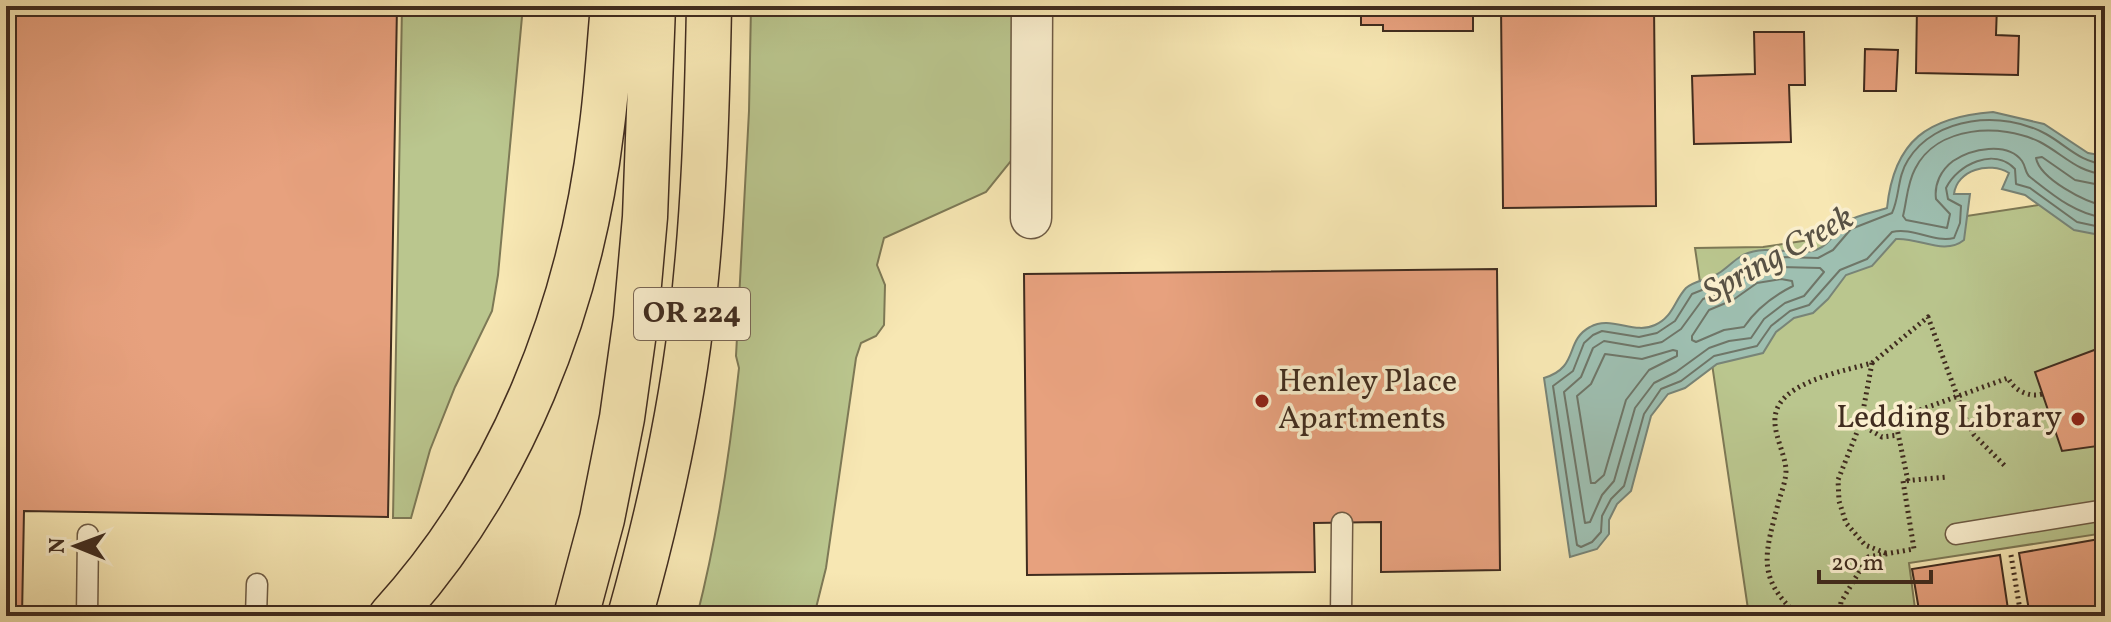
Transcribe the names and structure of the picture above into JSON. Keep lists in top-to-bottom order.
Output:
{
  "streets": {
    "highway": ["OR 224"]
  },
  "water": ["Spring Creek"],
  "places": ["Henley Place Apartments", "Ledding Library"],
  "scale_bar": "20 m",
  "north": "left"
}
